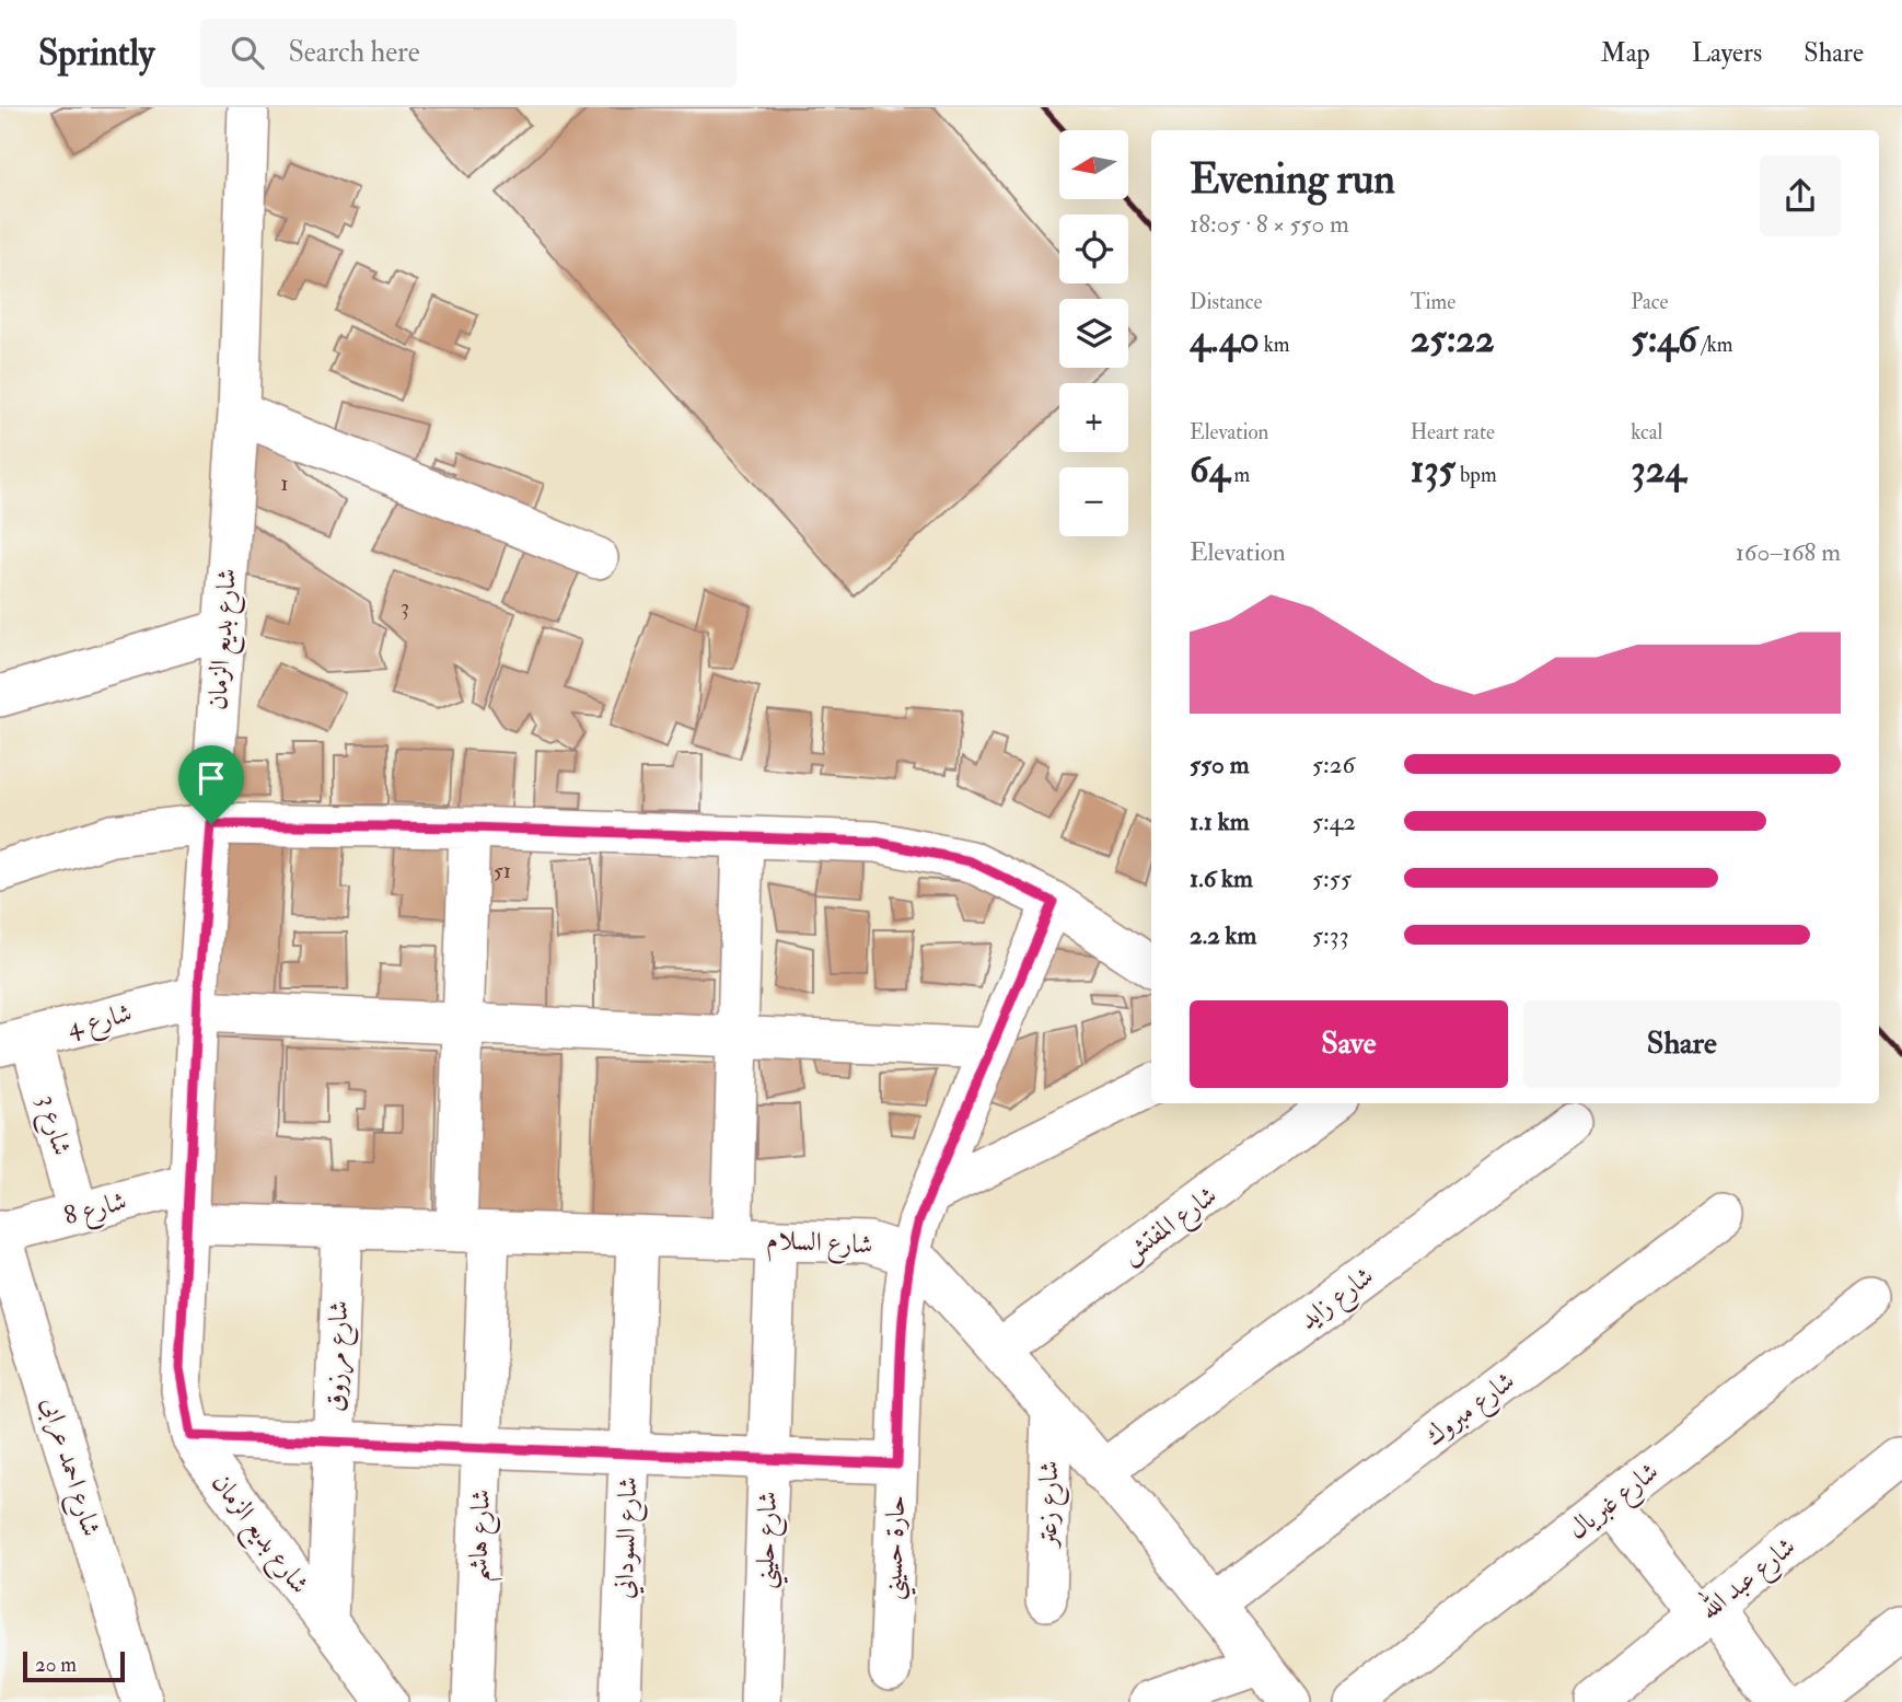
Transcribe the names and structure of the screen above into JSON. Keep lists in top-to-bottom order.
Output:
{
  "streets": {
    "street": [
      "شارع بديع الزمان",
      "شارع 4",
      "شارع 3",
      "شارع 8",
      "شارع المفتش",
      "شارع السلام",
      "شارع زايد",
      "شارع مرزوق",
      "شارع مبروك",
      "شارع احمد عرابى",
      "شارع غبريال",
      "شارع زعتر",
      "شارع هاشم",
      "شارع السوداني",
      "شارع حليني",
      "حارة حسيني",
      "شارع عبد الله"
    ]
  },
  "crossings": [
    ["شارع بديع الزمان", "شارع 4"],
    ["شارع بديع الزمان", "شارع 8"],
    ["شارع بديع الزمان", "شارع السلام"],
    ["شارع بديع الزمان", "شارع مرزوق"],
    ["شارع 4", "شارع 3"],
    ["شارع 4", "شارع هاشم"],
    ["شارع 4", "حارة حسيني"],
    ["شارع 3", "شارع 8"],
    ["شارع 8", "شارع احمد عرابى"],
    ["شارع المفتش", "شارع السلام"],
    ["شارع السلام", "شارع زايد"],
    ["شارع السلام", "شارع مرزوق"],
    ["شارع السلام", "شارع مبروك"],
    ["شارع السلام", "شارع زعتر"],
    ["شارع السلام", "شارع هاشم"],
    ["شارع السلام", "شارع السوداني"],
    ["شارع السلام", "شارع حليني"],
    ["شارع السلام", "حارة حسيني"]
  ],
  "house_numbers": ["1", "3", "51"],
  "scale_bar": "20 m",
  "north": "left",
  "page": {
    "header": "Sprintly",
    "search": "Search here",
    "nav": ["Map", "Layers", "Share"],
    "map_buttons": ["+", "−"],
    "heading": ["Evening run", "18:05 · 8 × 550 m"],
    "stats": [
      ["Distance", "4.40 km"],
      ["Time", "25:22"],
      ["Pace", "5:46 /km"],
      ["Elevation", "64 m"],
      ["Heart rate", "135 bpm"],
      ["kcal", "324"]
    ],
    "chart": ["Elevation", "160–168 m"],
    "list": [
      {
        "name": "550 m",
        "note": "5:26"
      },
      {
        "name": "1.1 km",
        "note": "5:42"
      },
      {
        "name": "1.6 km",
        "note": "5:55"
      },
      {
        "name": "2.2 km",
        "note": "5:33"
      }
    ],
    "buttons": ["Save", "Share"],
    "scale": "20 m"
  }
}
